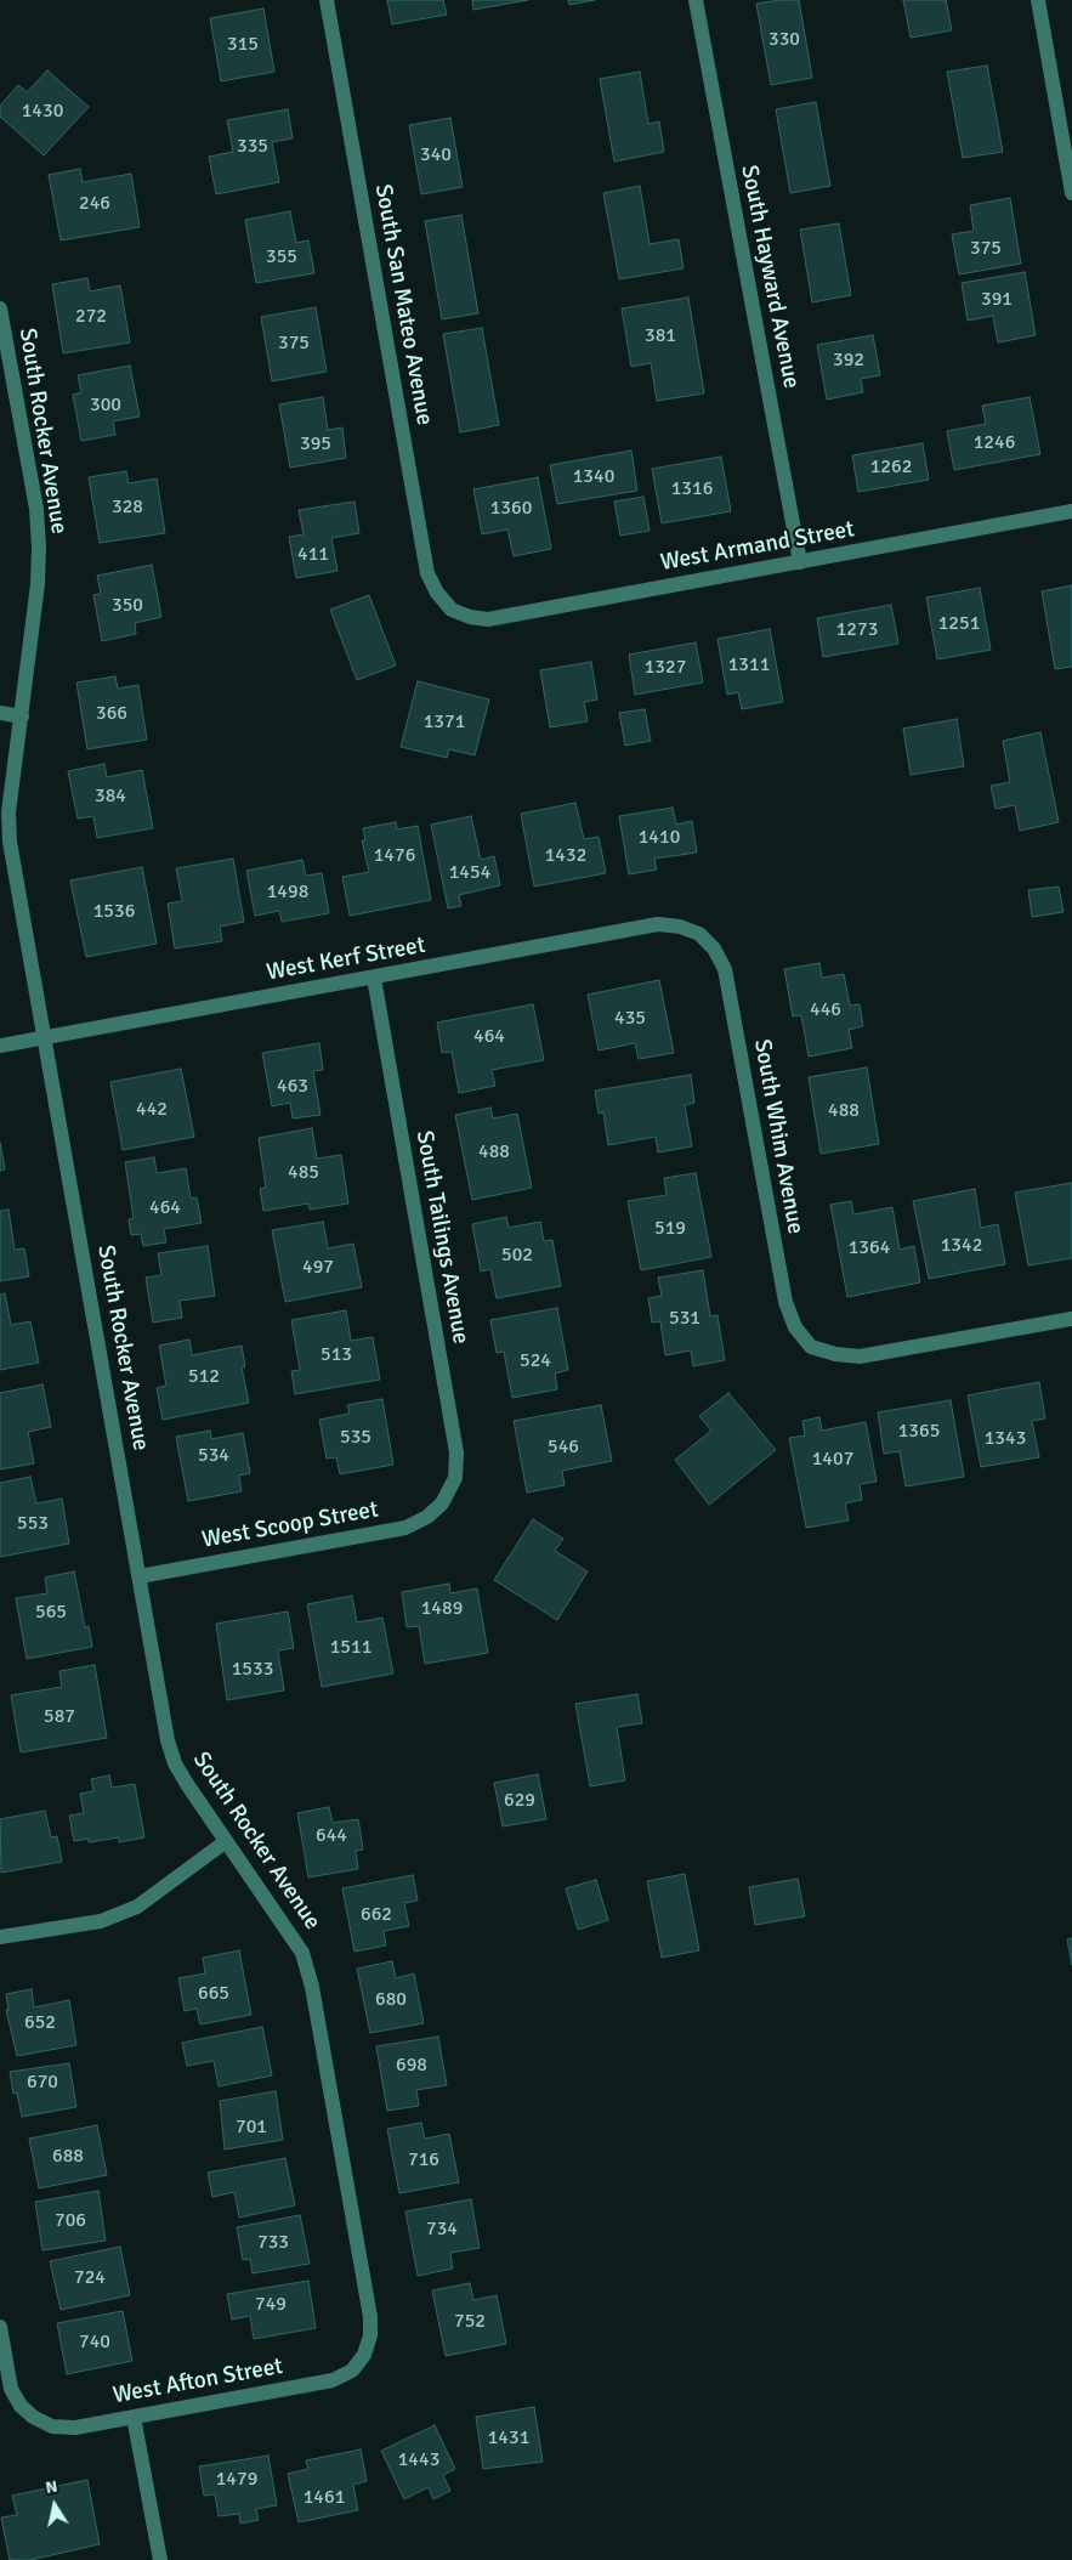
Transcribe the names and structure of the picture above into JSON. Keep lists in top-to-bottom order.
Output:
{
  "streets": {
    "street": [
      "South Hayward Avenue",
      "South San Mateo Avenue",
      "South Rocker Avenue",
      "West Armand Street",
      "West Kerf Street",
      "South Whim Avenue",
      "South Tailings Avenue",
      "West Scoop Street",
      "West Afton Street"
    ]
  },
  "crossings": [
    ["South Hayward Avenue", "West Armand Street"],
    ["South San Mateo Avenue", "West Armand Street"],
    ["South Rocker Avenue", "West Kerf Street"],
    ["South Rocker Avenue", "West Scoop Street"],
    ["South Rocker Avenue", "West Afton Street"],
    ["West Kerf Street", "South Whim Avenue"],
    ["West Kerf Street", "South Tailings Avenue"],
    ["South Tailings Avenue", "West Scoop Street"]
  ],
  "house_numbers": [
    "330",
    "315",
    "1430",
    "335",
    "340",
    "246",
    "375",
    "355",
    "391",
    "272",
    "381",
    "375",
    "392",
    "300",
    "1246",
    "395",
    "1262",
    "1340",
    "1316",
    "328",
    "1360",
    "411",
    "350",
    "1251",
    "1273",
    "1311",
    "1327",
    "366",
    "1371",
    "384",
    "1410",
    "1476",
    "1432",
    "1454",
    "1498",
    "1536",
    "446",
    "435",
    "464",
    "463",
    "442",
    "488",
    "488",
    "485",
    "464",
    "519",
    "1342",
    "1364",
    "502",
    "497",
    "531",
    "513",
    "524",
    "512",
    "1365",
    "535",
    "1343",
    "546",
    "534",
    "1407",
    "553",
    "1489",
    "565",
    "1511",
    "1533",
    "587",
    "629",
    "644",
    "662",
    "665",
    "680",
    "652",
    "698",
    "670",
    "701",
    "688",
    "716",
    "706",
    "734",
    "733",
    "724",
    "749",
    "752",
    "740",
    "1431",
    "1443",
    "1479",
    "1461"
  ],
  "north": "top"
}
